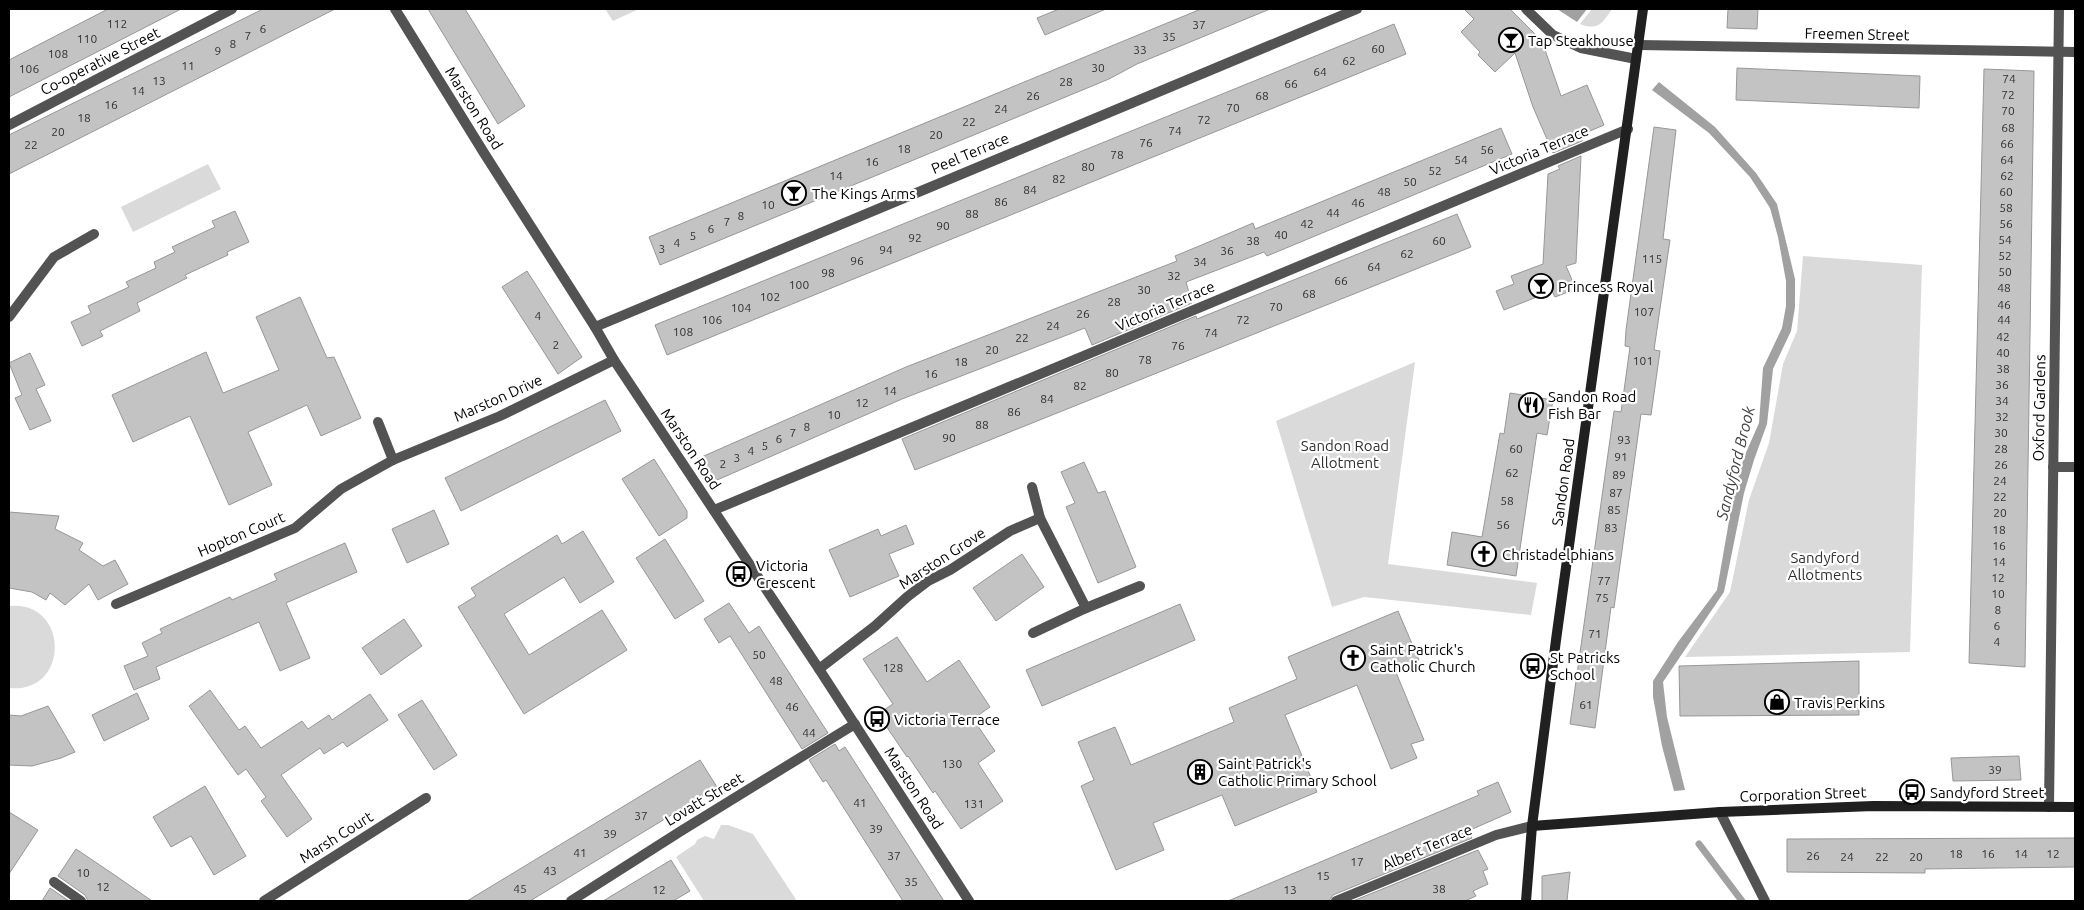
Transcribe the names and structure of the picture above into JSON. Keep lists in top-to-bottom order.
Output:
{
  "streets": {
    "main road": ["Sandon Road", "Corporation Street"],
    "street": [
      "Freemen Street",
      "Co-operative Street",
      "Marston Road",
      "Victoria Terrace",
      "Peel Terrace",
      "Marston Drive",
      "Oxford Gardens",
      "Hopton Court",
      "Marston Grove",
      "Lovatt Street",
      "Marsh Court",
      "Albert Terrace"
    ]
  },
  "crossings": [
    ["Freemen Street", "Oxford Gardens"],
    ["Freemen Street", "Sandon Road"],
    ["Marston Road", "Victoria Terrace"],
    ["Marston Road", "Peel Terrace"],
    ["Marston Road", "Marston Drive"],
    ["Marston Road", "Marston Grove"],
    ["Marston Road", "Lovatt Street"],
    ["Victoria Terrace", "Sandon Road"],
    ["Marston Drive", "Hopton Court"],
    ["Oxford Gardens", "Corporation Street"],
    ["Sandon Road", "Corporation Street"],
    ["Sandon Road", "Albert Terrace"],
    ["Corporation Street", "Albert Terrace"]
  ],
  "water": ["Sandyford Brook"],
  "parks": ["Sandon Road Allotment", "Sandyford Allotments"],
  "places": {
    "bar": ["Tap Steakhouse", "The Kings Arms", "Princess Royal"],
    "restaurant": ["Sandon Road Fish Bar"],
    "church": ["Christadelphians", "Saint Patrick's Catholic Church"],
    "bus stop": [
      "Victoria Crescent",
      "St Patricks School",
      "Victoria Terrace",
      "Sandyford Street"
    ],
    "shop": ["Travis Perkins"],
    "building": ["Saint Patrick's Catholic Primary School"]
  },
  "house_numbers": [
    "112",
    "37",
    "6",
    "7",
    "35",
    "110",
    "8",
    "60",
    "33",
    "9",
    "108",
    "62",
    "11",
    "30",
    "106",
    "64",
    "74",
    "13",
    "28",
    "66",
    "14",
    "72",
    "26",
    "68",
    "16",
    "70",
    "24",
    "70",
    "18",
    "72",
    "22",
    "68",
    "74",
    "20",
    "20",
    "76",
    "66",
    "22",
    "18",
    "56",
    "78",
    "54",
    "64",
    "16",
    "80",
    "52",
    "14",
    "62",
    "82",
    "50",
    "84",
    "48",
    "60",
    "86",
    "46",
    "10",
    "58",
    "44",
    "88",
    "8",
    "7",
    "42",
    "56",
    "90",
    "6",
    "40",
    "5",
    "92",
    "54",
    "38",
    "60",
    "4",
    "3",
    "94",
    "36",
    "62",
    "52",
    "115",
    "96",
    "34",
    "64",
    "50",
    "98",
    "32",
    "66",
    "100",
    "48",
    "30",
    "68",
    "102",
    "28",
    "46",
    "70",
    "104",
    "107",
    "26",
    "4",
    "106",
    "72",
    "44",
    "24",
    "108",
    "74",
    "42",
    "22",
    "2",
    "76",
    "20",
    "40",
    "78",
    "101",
    "18",
    "38",
    "80",
    "16",
    "36",
    "82",
    "14",
    "84",
    "34",
    "12",
    "86",
    "10",
    "32",
    "88",
    "8",
    "7",
    "30",
    "90",
    "6",
    "93",
    "5",
    "60",
    "28",
    "4",
    "91",
    "3",
    "2",
    "26",
    "62",
    "89",
    "24",
    "87",
    "22",
    "58",
    "85",
    "20",
    "56",
    "83",
    "18",
    "16",
    "14",
    "12",
    "77",
    "10",
    "75",
    "8",
    "6",
    "71",
    "4",
    "50",
    "128",
    "48",
    "61",
    "46",
    "44",
    "130",
    "39",
    "41",
    "131",
    "37",
    "39",
    "39",
    "41",
    "18",
    "16",
    "14",
    "12",
    "37",
    "26",
    "24",
    "22",
    "20",
    "17",
    "43",
    "10",
    "15",
    "35",
    "12",
    "45",
    "38",
    "12",
    "13"
  ]
}
